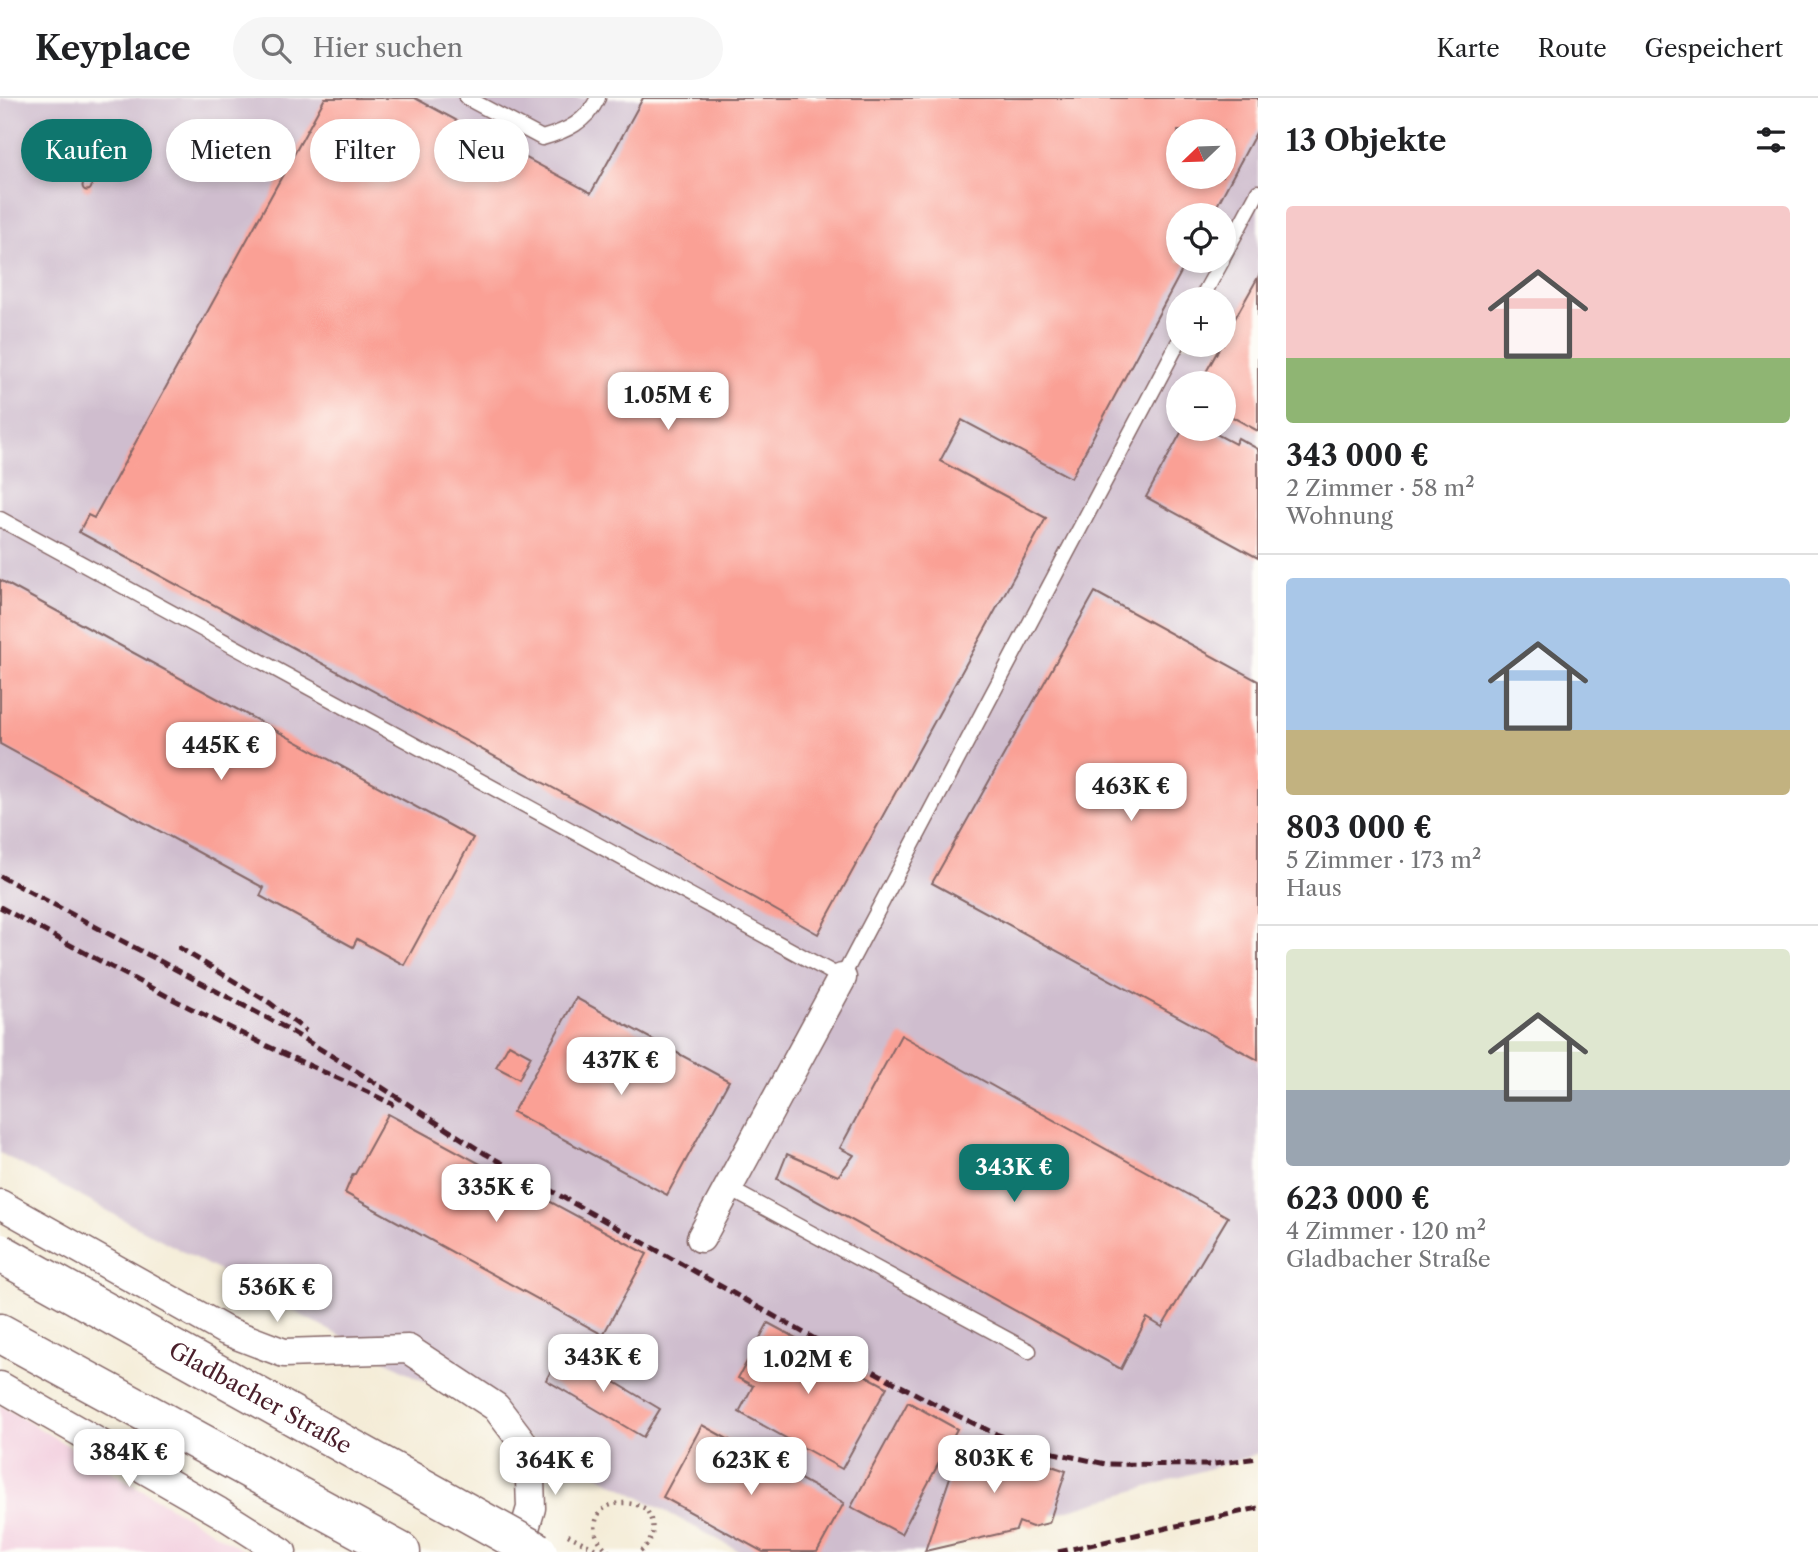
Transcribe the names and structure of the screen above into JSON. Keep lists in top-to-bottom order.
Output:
{
  "streets": {
    "main road": ["Gladbacher Straße"]
  },
  "north": "bottom left",
  "page": {
    "header": "Keyplace",
    "search": "Hier suchen",
    "nav": ["Karte", "Route", "Gespeichert"],
    "heading": "13 Objekte",
    "map_buttons": ["+", "−"],
    "chip": [
      "Kaufen",
      "Mieten",
      "Filter",
      "Neu"
    ],
    "list": [
      {
        "name": "343 000 €",
        "note": "2 Zimmer · 58 m² · Wohnung"
      },
      {
        "name": "803 000 €",
        "note": "5 Zimmer · 173 m² · Haus"
      },
      {
        "name": "623 000 €",
        "note": "4 Zimmer · 120 m² · Gladbacher Straße"
      }
    ],
    "price": [
      "1.05M €",
      "445K €",
      "463K €",
      "437K €",
      "343K €",
      "335K €",
      "536K €",
      "343K €",
      "1.02M €",
      "384K €",
      "803K €",
      "364K €",
      "623K €"
    ]
  }
}
